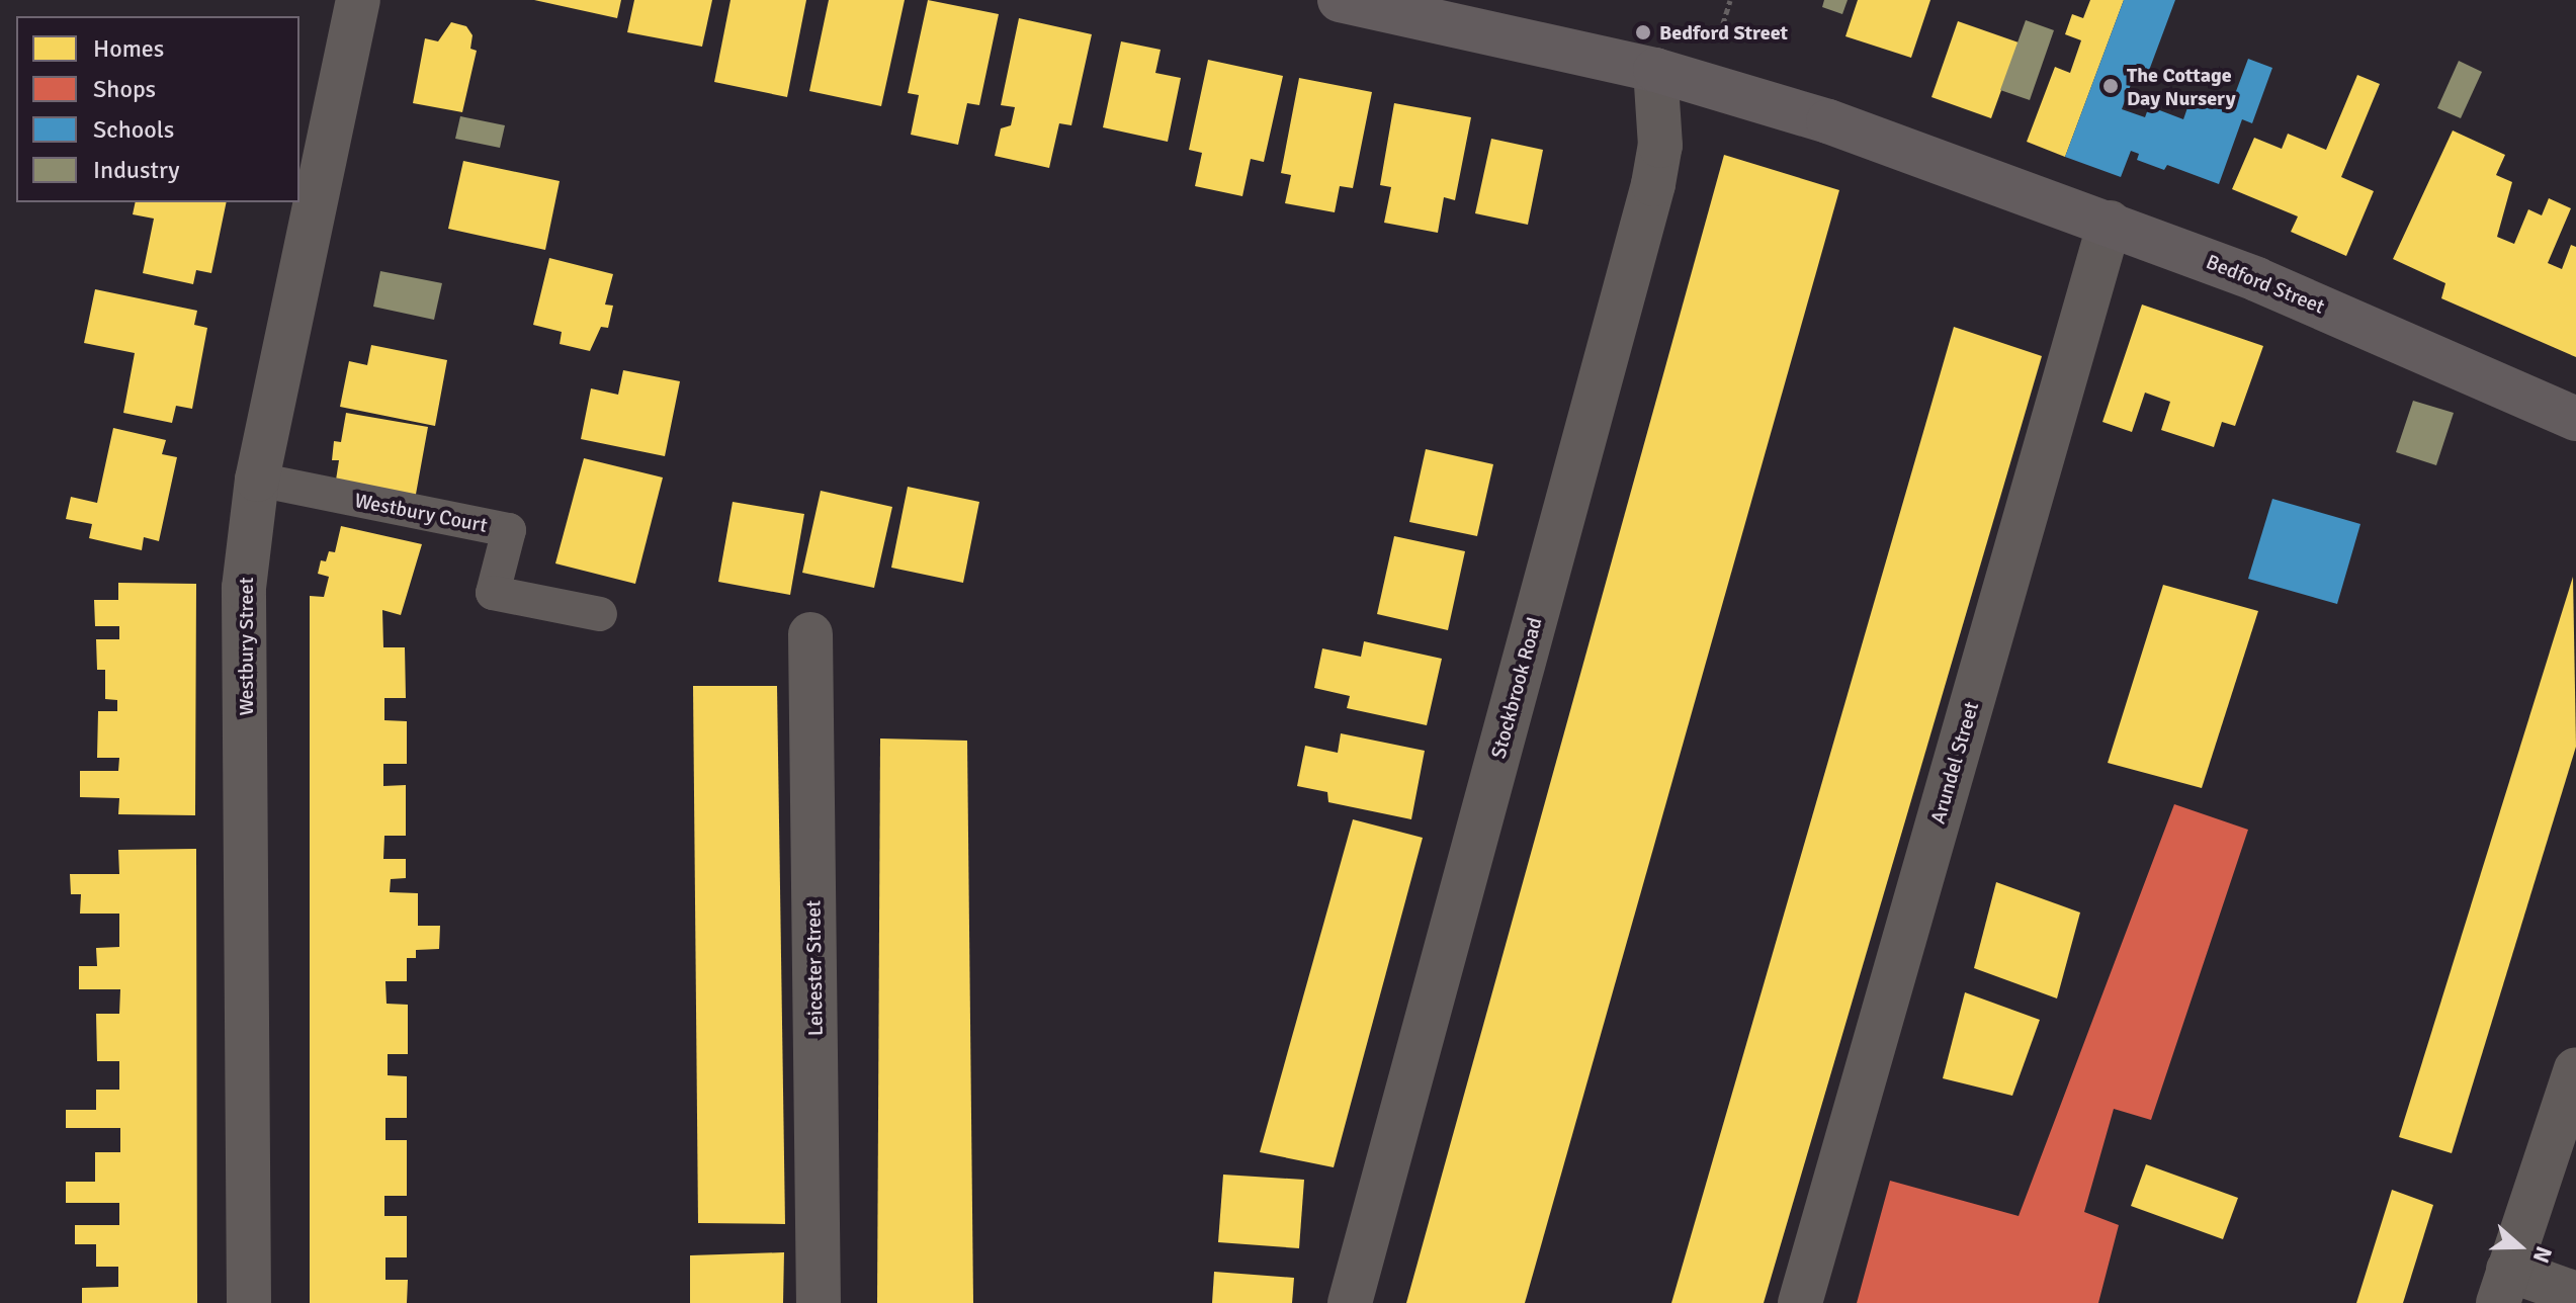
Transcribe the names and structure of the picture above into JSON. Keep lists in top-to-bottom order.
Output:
{
  "streets": {
    "street": [
      "Bedford Street",
      "Westbury Street",
      "Stockbrook Road",
      "Arundel Street",
      "Leicester Street"
    ],
    "lane": ["Westbury Court"]
  },
  "crossings": [
    ["Bedford Street", "Stockbrook Road"],
    ["Bedford Street", "Arundel Street"],
    ["Westbury Court", "Westbury Street"]
  ],
  "places": ["Bedford Street", "The Cottage Day Nursery"],
  "legend": [
    "Homes",
    "Shops",
    "Schools",
    "Industry"
  ],
  "north": "right"
}
